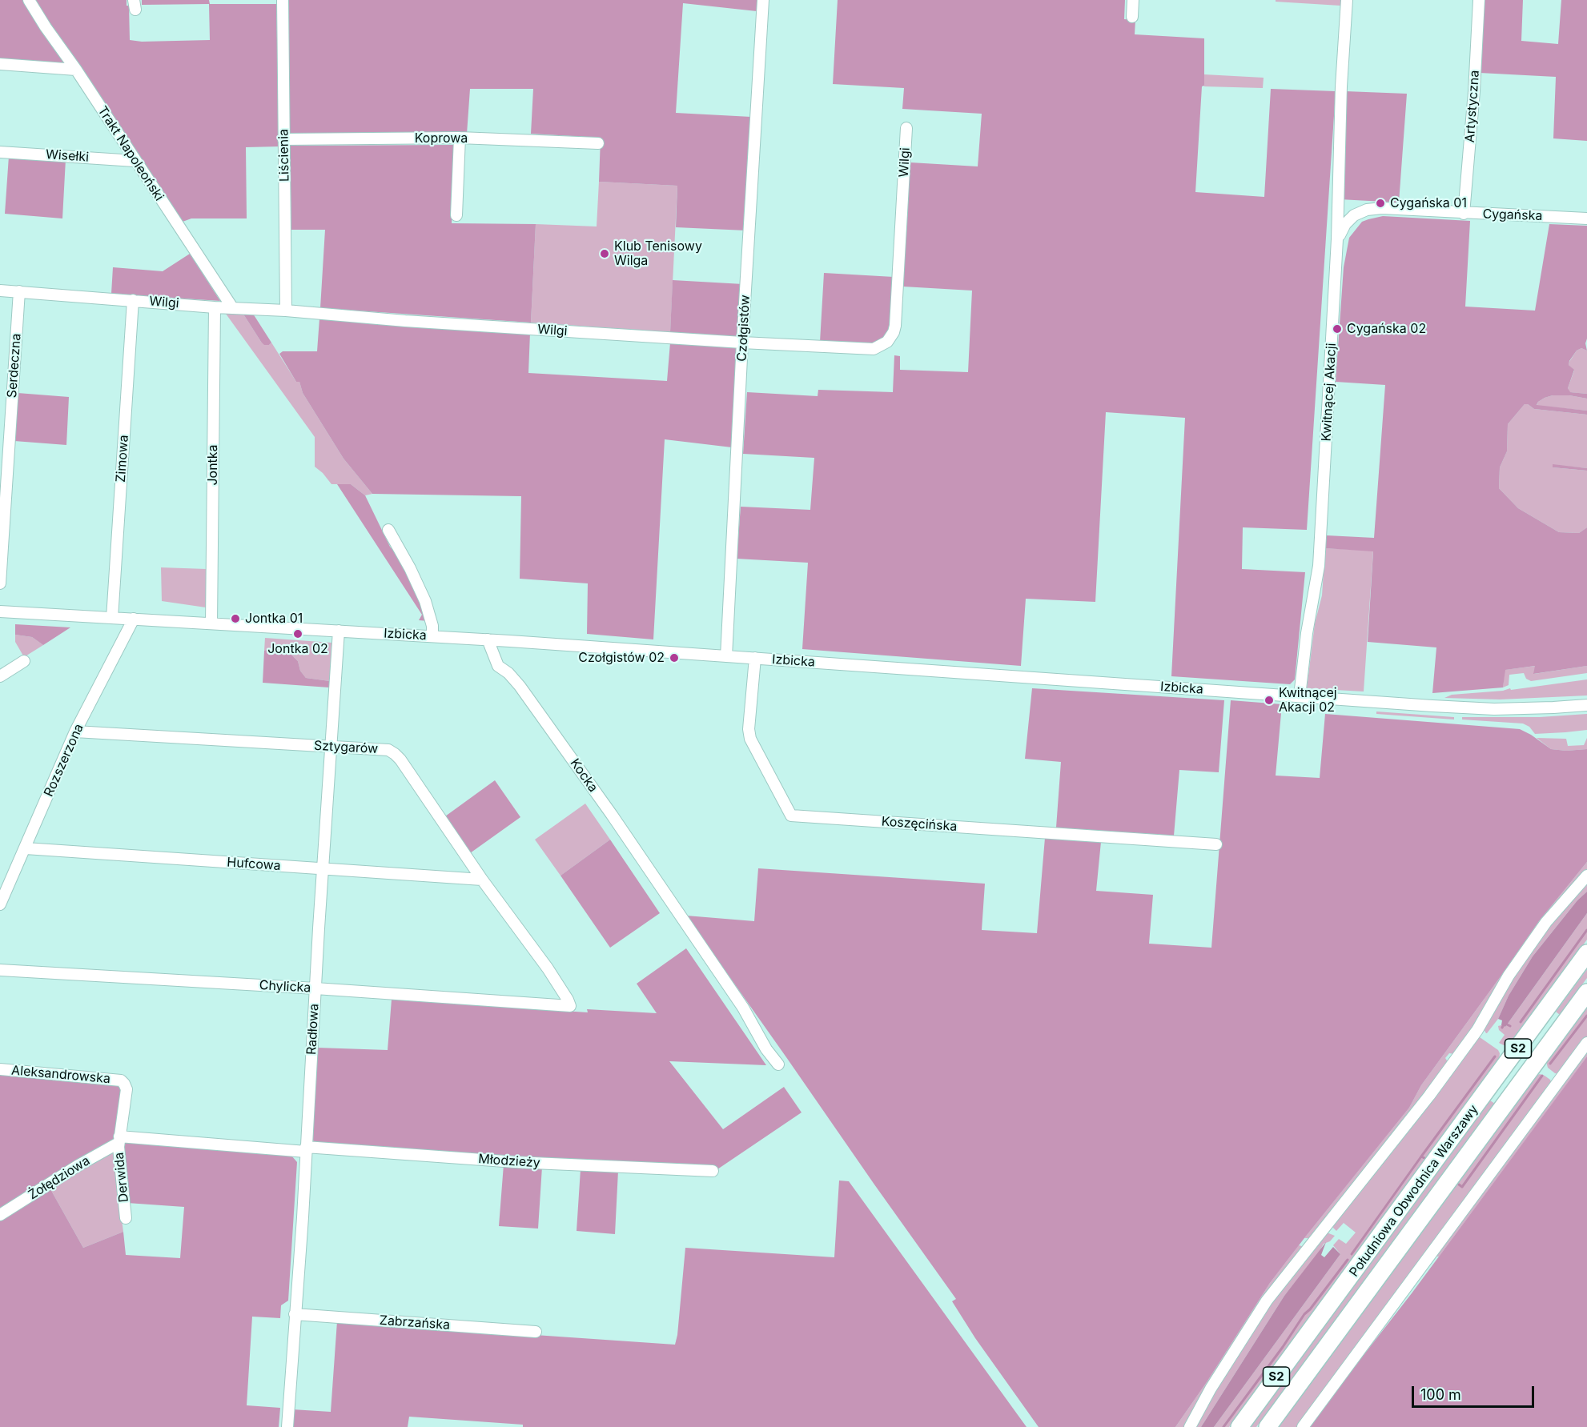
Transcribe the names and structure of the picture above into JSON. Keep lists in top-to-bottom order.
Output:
{
  "streets": {
    "highway": ["S2", "Południowa Obwodnica Warszawy"],
    "street": [
      "Artystyczna",
      "Koprowa",
      "Trakt Napoleoński",
      "Liścienia",
      "Wisełki",
      "Wilgi",
      "Cygańska",
      "Czołgistów",
      "Serdeczna",
      "Kwitnącej Akacji",
      "Zimowa",
      "Jontka",
      "Izbicka",
      "Sztygarów",
      "Rozszerzona",
      "Kocka",
      "Koszęcińska",
      "Hufcowa",
      "Chylicka",
      "Radłowa",
      "Aleksandrowska",
      "Młodzieży",
      "Derwida",
      "Żołędziowa",
      "Zabrzańska"
    ]
  },
  "crossings": [
    ["Artystyczna", "Cygańska"],
    ["Koprowa", "Liścienia"],
    ["Trakt Napoleoński", "Wisełki"],
    ["Trakt Napoleoński", "Wilgi"],
    ["Liścienia", "Wilgi"],
    ["Wilgi", "Czołgistów"],
    ["Wilgi", "Serdeczna"],
    ["Wilgi", "Zimowa"],
    ["Wilgi", "Jontka"],
    ["Cygańska", "Kwitnącej Akacji"],
    ["Czołgistów", "Izbicka"],
    ["Kwitnącej Akacji", "Izbicka"],
    ["Zimowa", "Izbicka"],
    ["Jontka", "Izbicka"],
    ["Izbicka", "Rozszerzona"],
    ["Izbicka", "Kocka"],
    ["Izbicka", "Koszęcińska"],
    ["Izbicka", "Radłowa"],
    ["Sztygarów", "Rozszerzona"],
    ["Sztygarów", "Hufcowa"],
    ["Sztygarów", "Chylicka"],
    ["Sztygarów", "Radłowa"],
    ["Rozszerzona", "Hufcowa"],
    ["Hufcowa", "Radłowa"],
    ["Chylicka", "Radłowa"],
    ["Radłowa", "Młodzieży"],
    ["Radłowa", "Zabrzańska"],
    ["Aleksandrowska", "Młodzieży"],
    ["Aleksandrowska", "Derwida"],
    ["Aleksandrowska", "Żołędziowa"],
    ["Młodzieży", "Derwida"],
    ["Młodzieży", "Żołędziowa"],
    ["Derwida", "Żołędziowa"]
  ],
  "places": [
    "Cygańska 01",
    "Klub Tenisowy Wilga",
    "Cygańska 02",
    "Jontka 01",
    "Jontka 02",
    "Czołgistów 02",
    "Kwitnącej Akacji 02"
  ],
  "scale_bar": "100 m"
}
